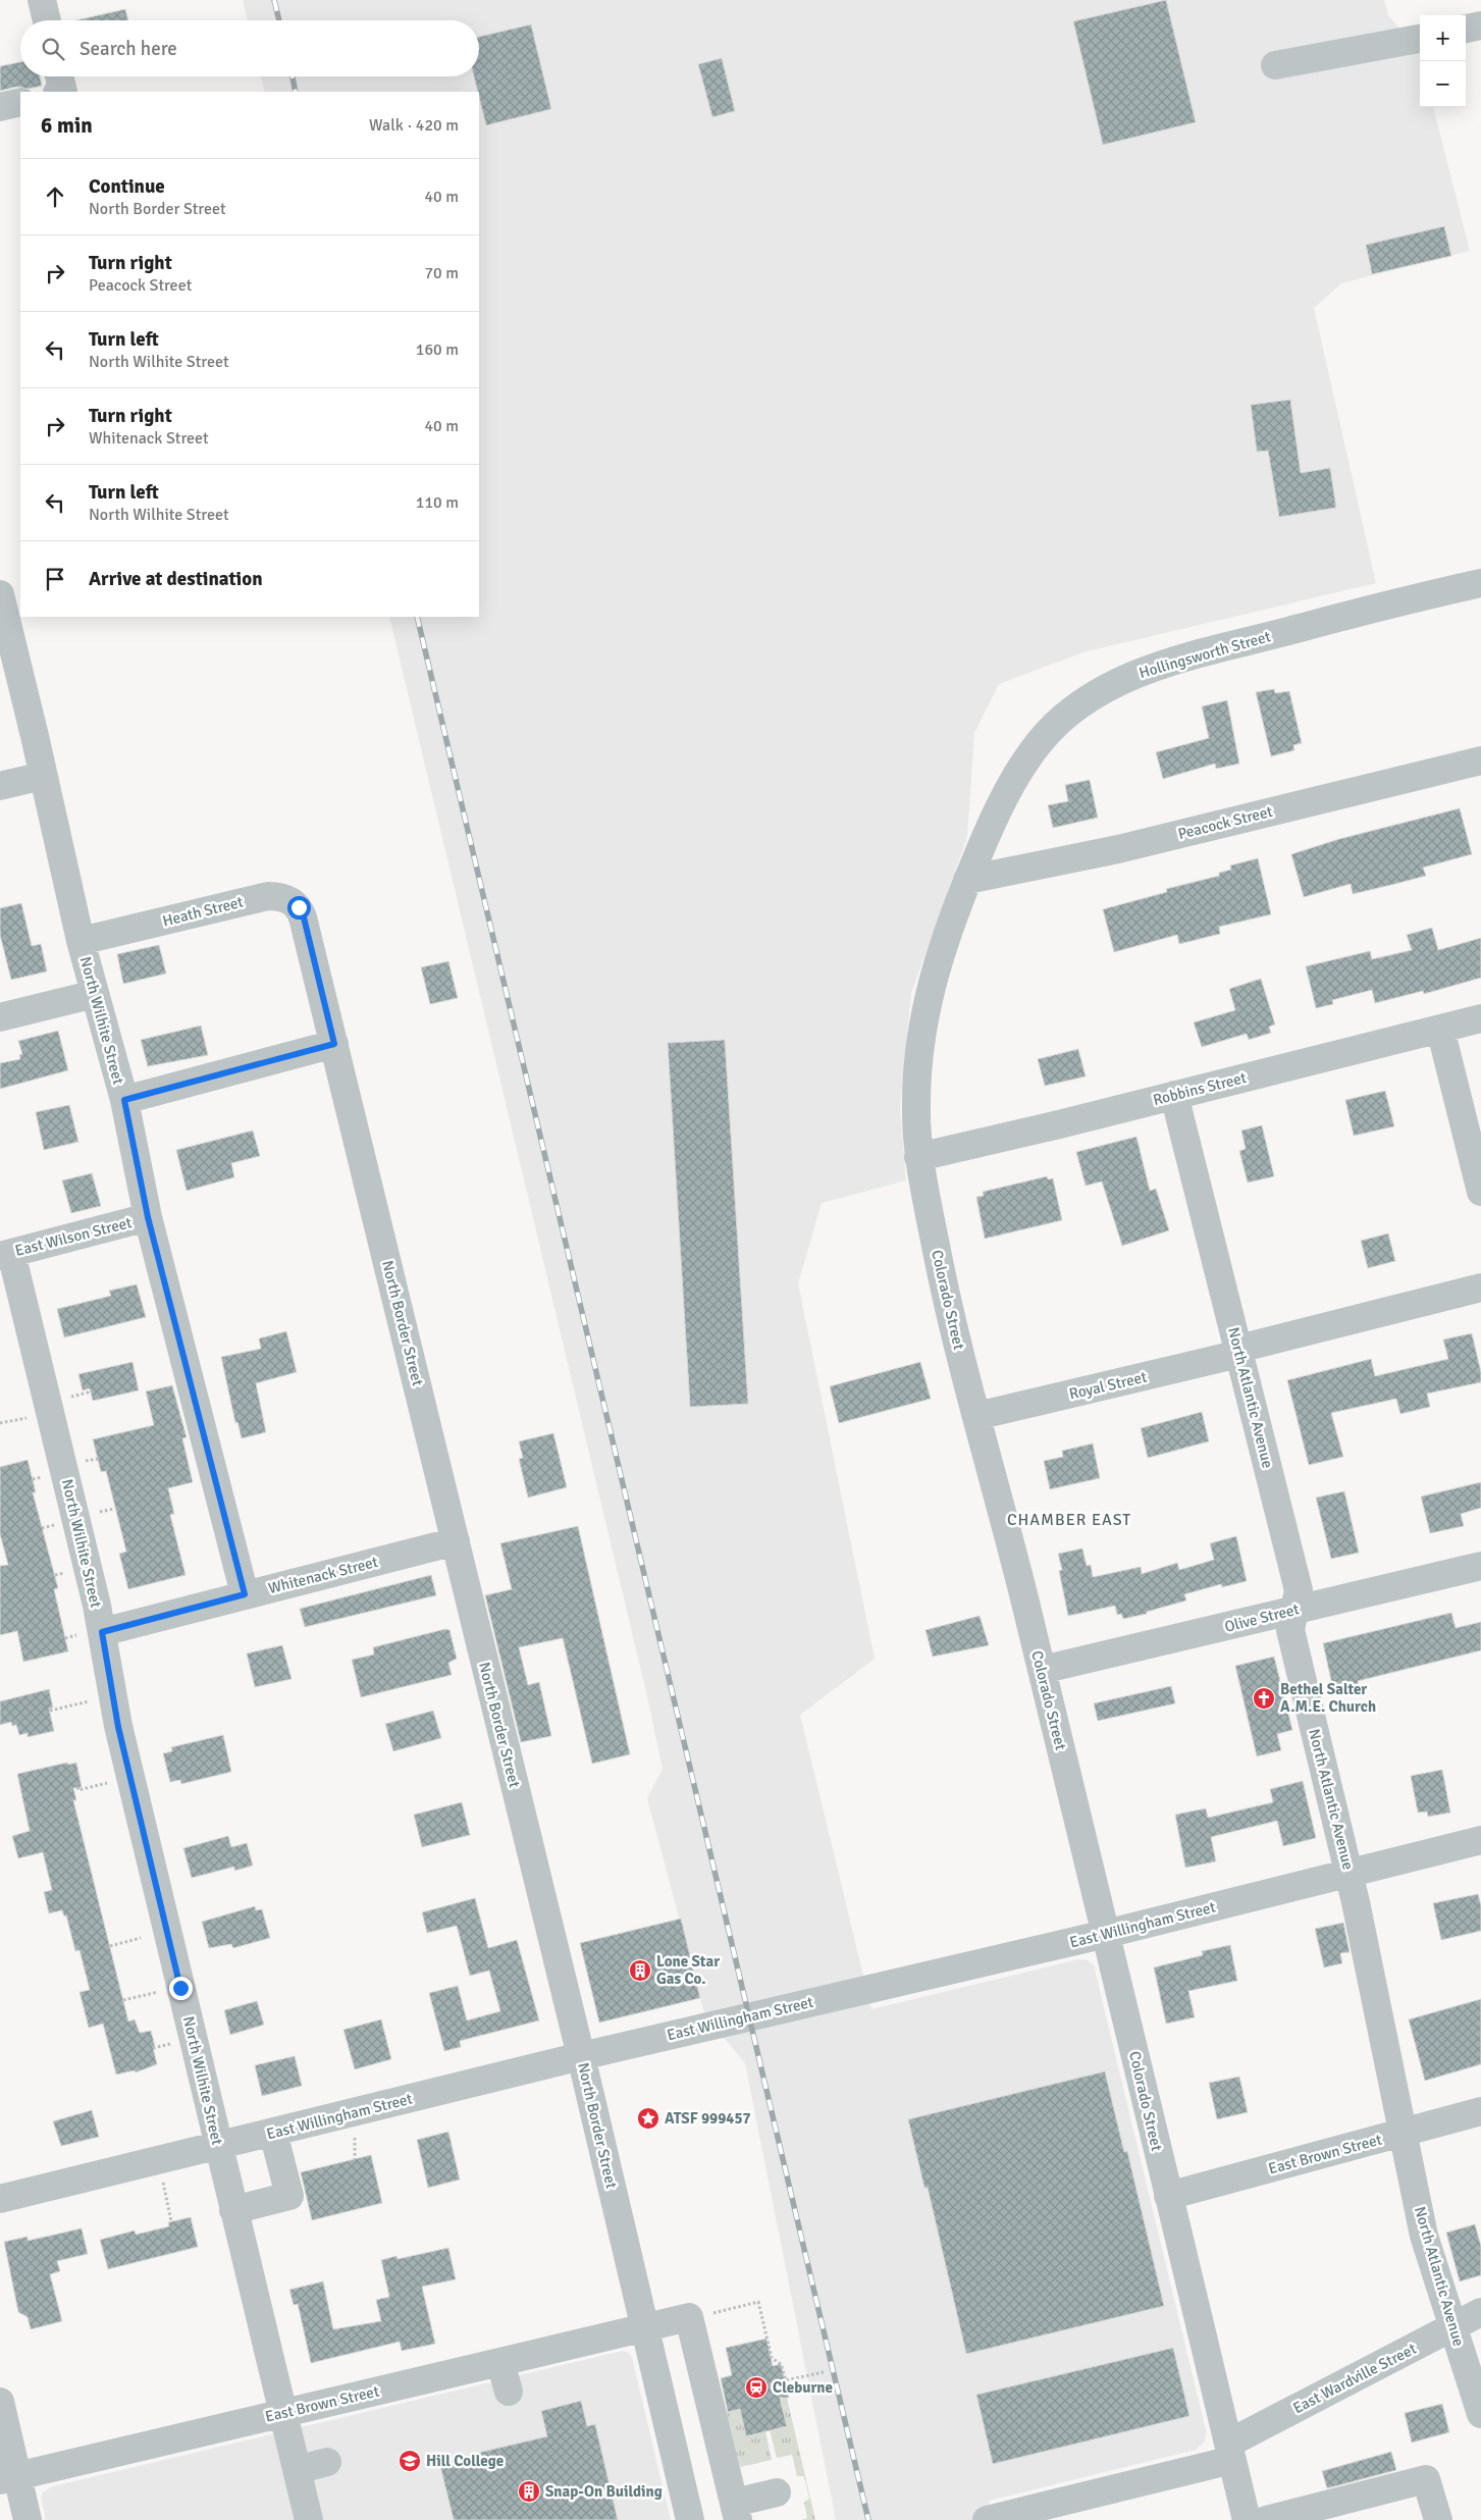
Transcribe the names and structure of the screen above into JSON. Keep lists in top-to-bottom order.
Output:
{
  "streets": {
    "street": [
      "Hollingsworth Street",
      "Peacock Street",
      "Heath Street",
      "North Wilhite Street",
      "Robbins Street",
      "East Wilson Street",
      "Colorado Street",
      "North Border Street",
      "Royal Street",
      "North Atlantic Avenue",
      "Whitenack Street",
      "Olive Street",
      "East Willingham Street",
      "East Brown Street",
      "East Wardville Street"
    ]
  },
  "crossings": [
    ["Hollingsworth Street", "Peacock Street"],
    ["Hollingsworth Street", "Colorado Street"],
    ["Peacock Street", "Colorado Street"],
    ["Heath Street", "North Wilhite Street"],
    ["Heath Street", "North Border Street"],
    ["North Wilhite Street", "East Wilson Street"],
    ["North Wilhite Street", "Whitenack Street"],
    ["North Wilhite Street", "East Willingham Street"],
    ["North Wilhite Street", "East Brown Street"],
    ["Robbins Street", "Colorado Street"],
    ["Robbins Street", "North Atlantic Avenue"],
    ["Colorado Street", "Royal Street"],
    ["Colorado Street", "Olive Street"],
    ["Colorado Street", "East Willingham Street"],
    ["Colorado Street", "East Brown Street"],
    ["Colorado Street", "East Wardville Street"],
    ["North Border Street", "Whitenack Street"],
    ["North Border Street", "East Willingham Street"],
    ["North Border Street", "East Brown Street"],
    ["Royal Street", "North Atlantic Avenue"],
    ["North Atlantic Avenue", "Olive Street"],
    ["North Atlantic Avenue", "East Willingham Street"],
    ["North Atlantic Avenue", "East Brown Street"],
    ["North Atlantic Avenue", "East Wardville Street"]
  ],
  "districts": ["CHAMBER EAST"],
  "places": {
    "church": ["Bethel Salter A.M.E. Church"],
    "building": ["Lone Star Gas Co.", "Snap-On Building"],
    "place": ["ATSF 999457"],
    "station": ["Cleburne"],
    "school or university": ["Hill College"]
  },
  "page": {
    "map_buttons": ["+", "−"],
    "search": "Search here",
    "heading": ["6 min", "Walk · 420 m"],
    "list": [
      ["Continue", "North Border Street", "40 m"],
      ["Turn right", "Peacock Street", "70 m"],
      ["Turn left", "North Wilhite Street", "160 m"],
      ["Turn right", "Whitenack Street", "40 m"],
      ["Turn left", "North Wilhite Street", "110 m"],
      "Arrive at destination"
    ]
  }
}
